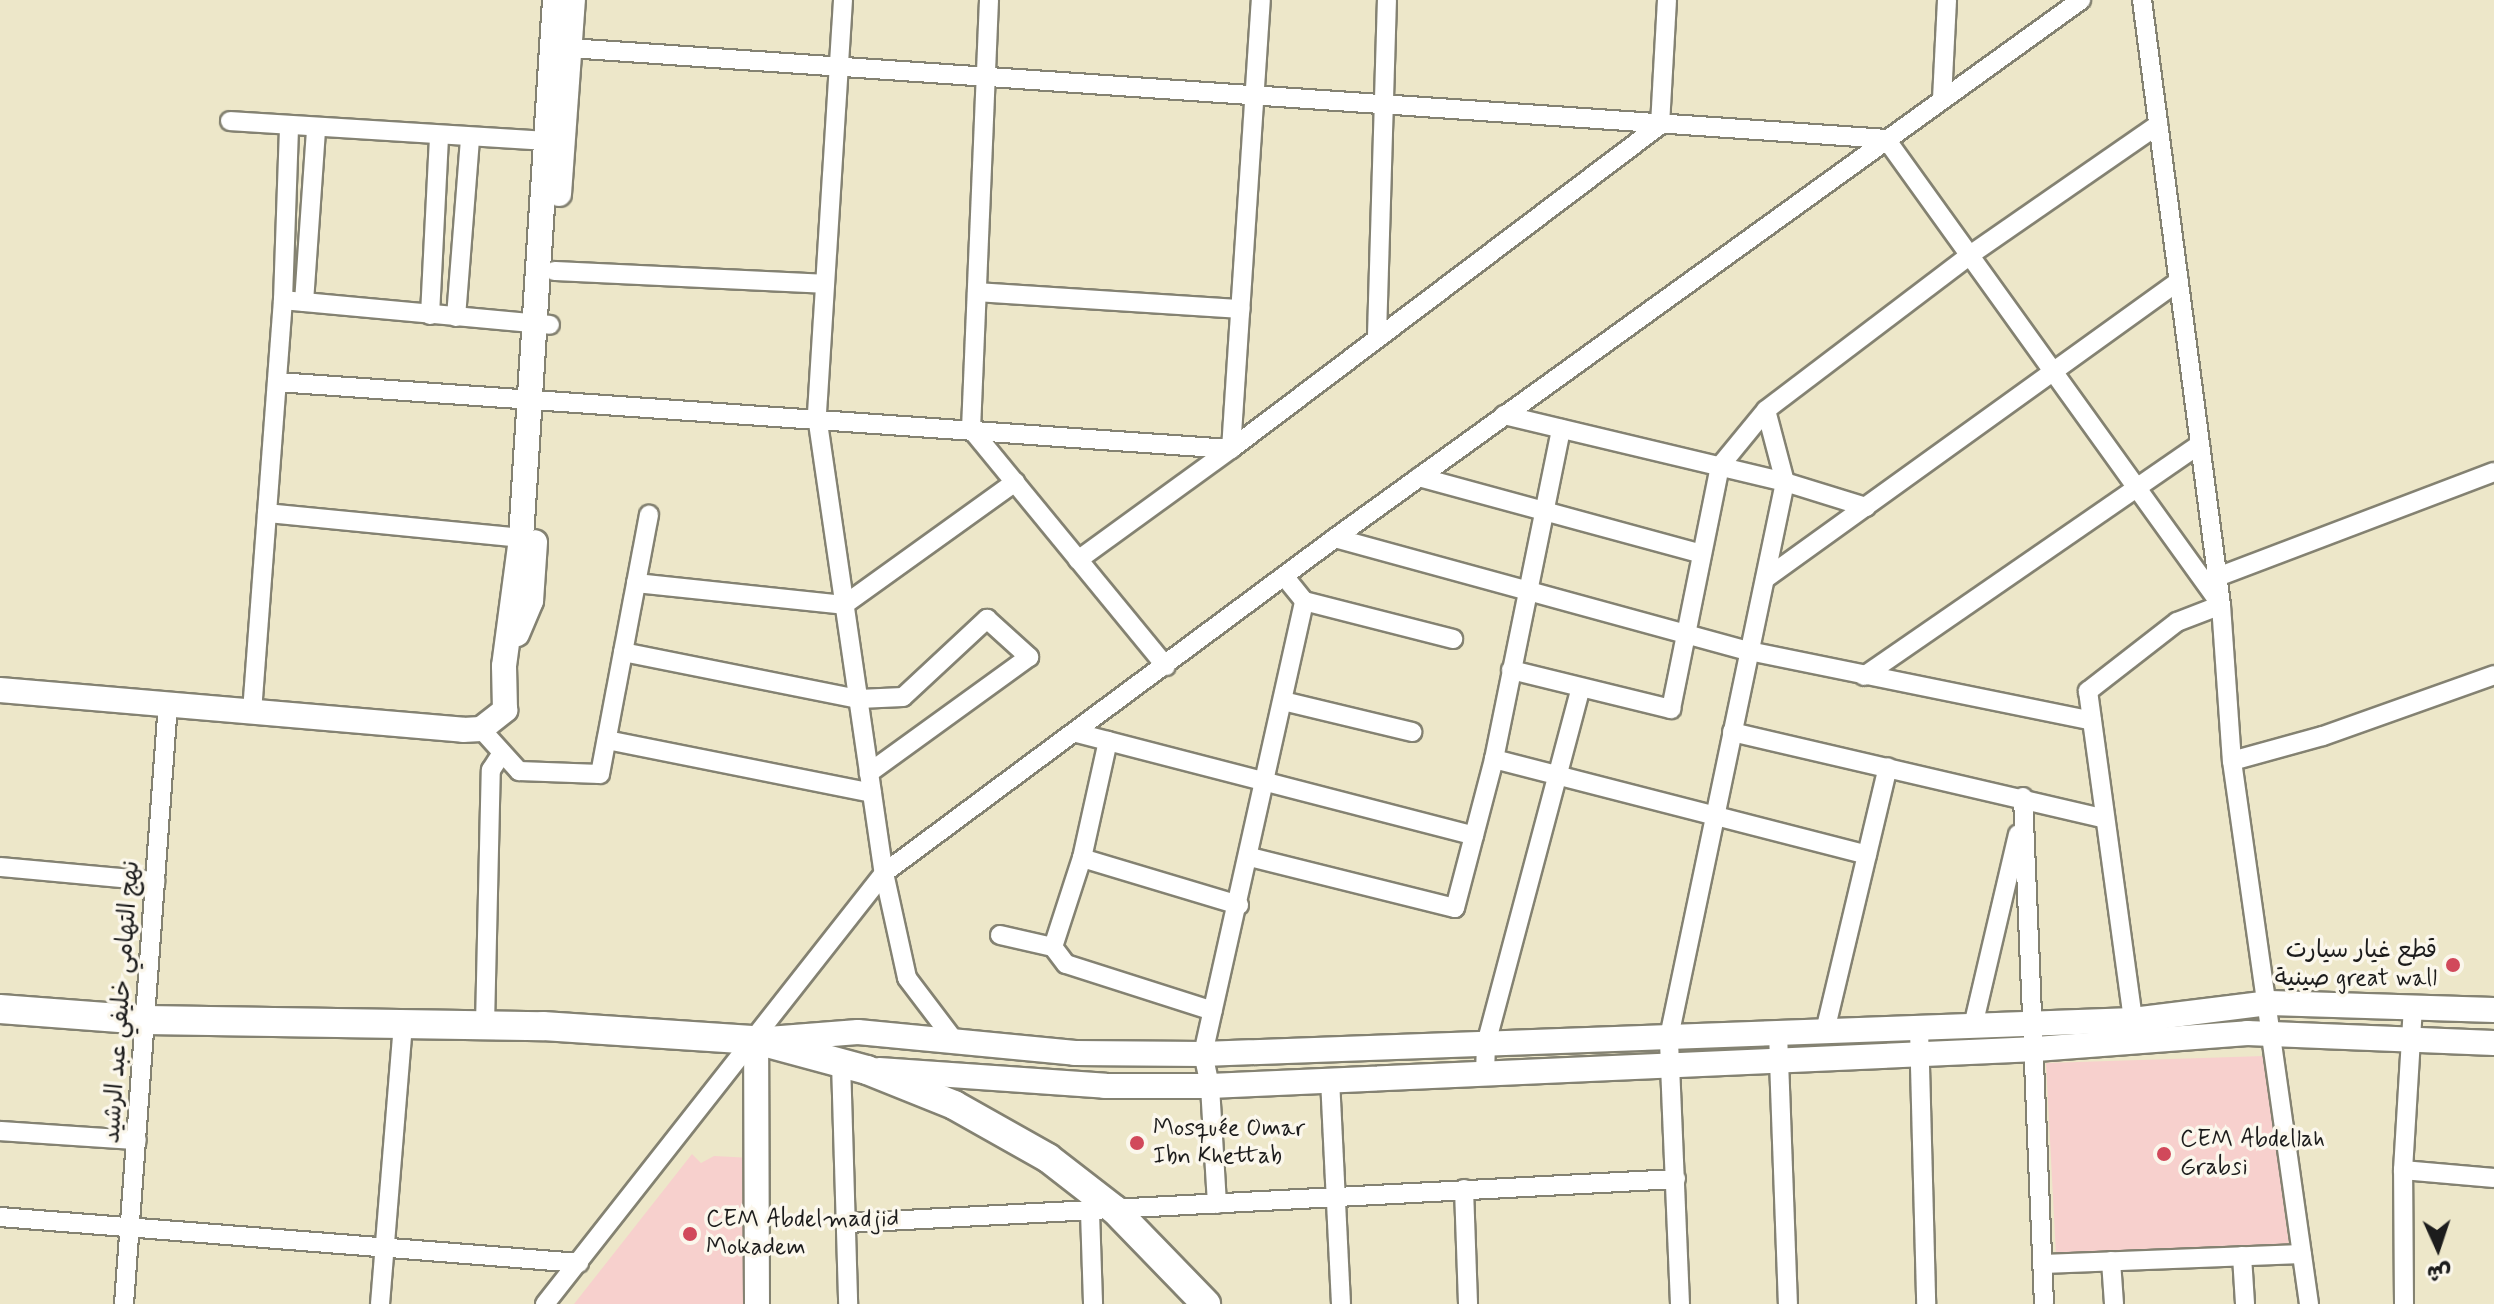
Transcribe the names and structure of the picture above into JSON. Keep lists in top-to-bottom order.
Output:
{
  "streets": {
    "street": ["نهج التهامي خليفي عبد الرشيد"]
  },
  "places": [
    "قطع غيار سيارت صينية great wall",
    "Mosquée Omar Ibn Khettab",
    "CEM Abdellah Grabsi",
    "CEM Abdelmadjid Mokadem"
  ],
  "north": "bottom"
}
